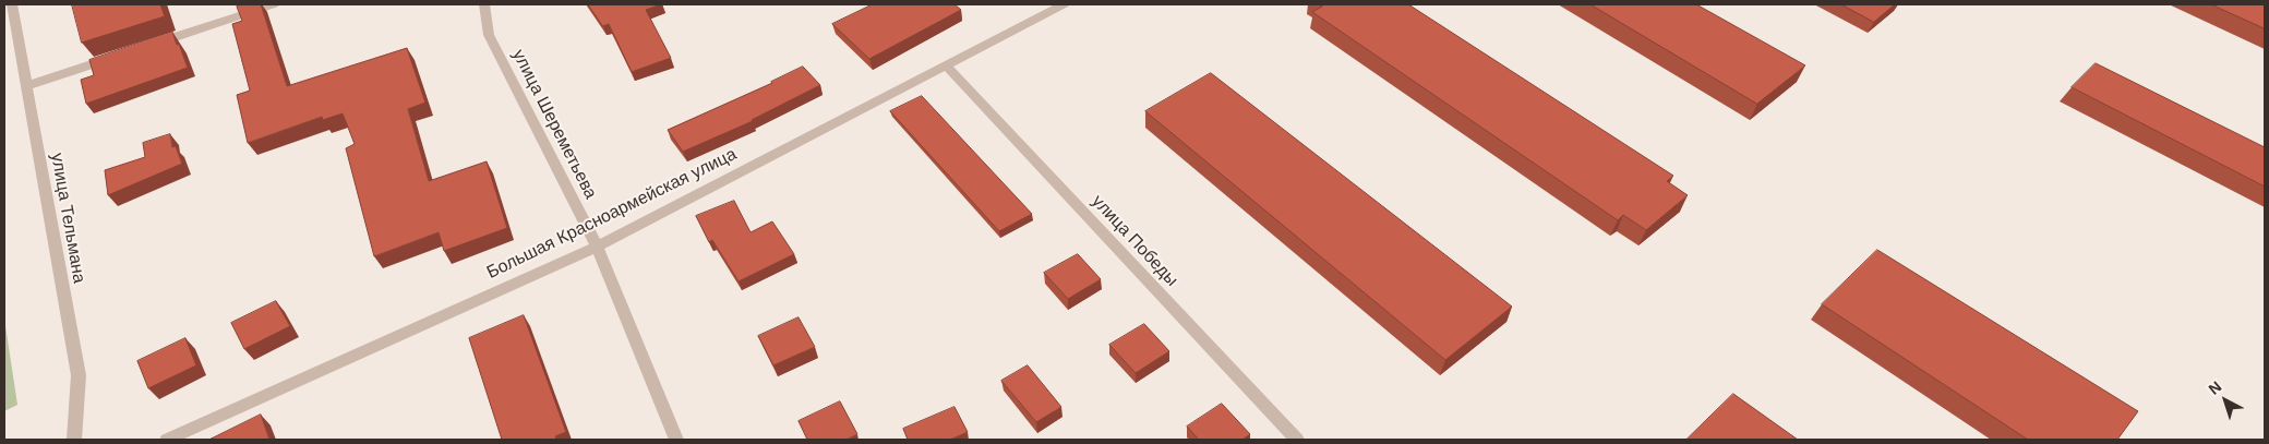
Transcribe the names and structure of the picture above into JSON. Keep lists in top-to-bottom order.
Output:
{
  "streets": {
    "street": [
      "улица Шереметьева",
      "Большая Красноармейская улица",
      "улица Тельмана",
      "улица Победы"
    ]
  },
  "crossings": [
    ["улица Шереметьева", "Большая Красноармейская улица"],
    ["Большая Красноармейская улица", "улица Победы"]
  ],
  "north": "top left"
}
